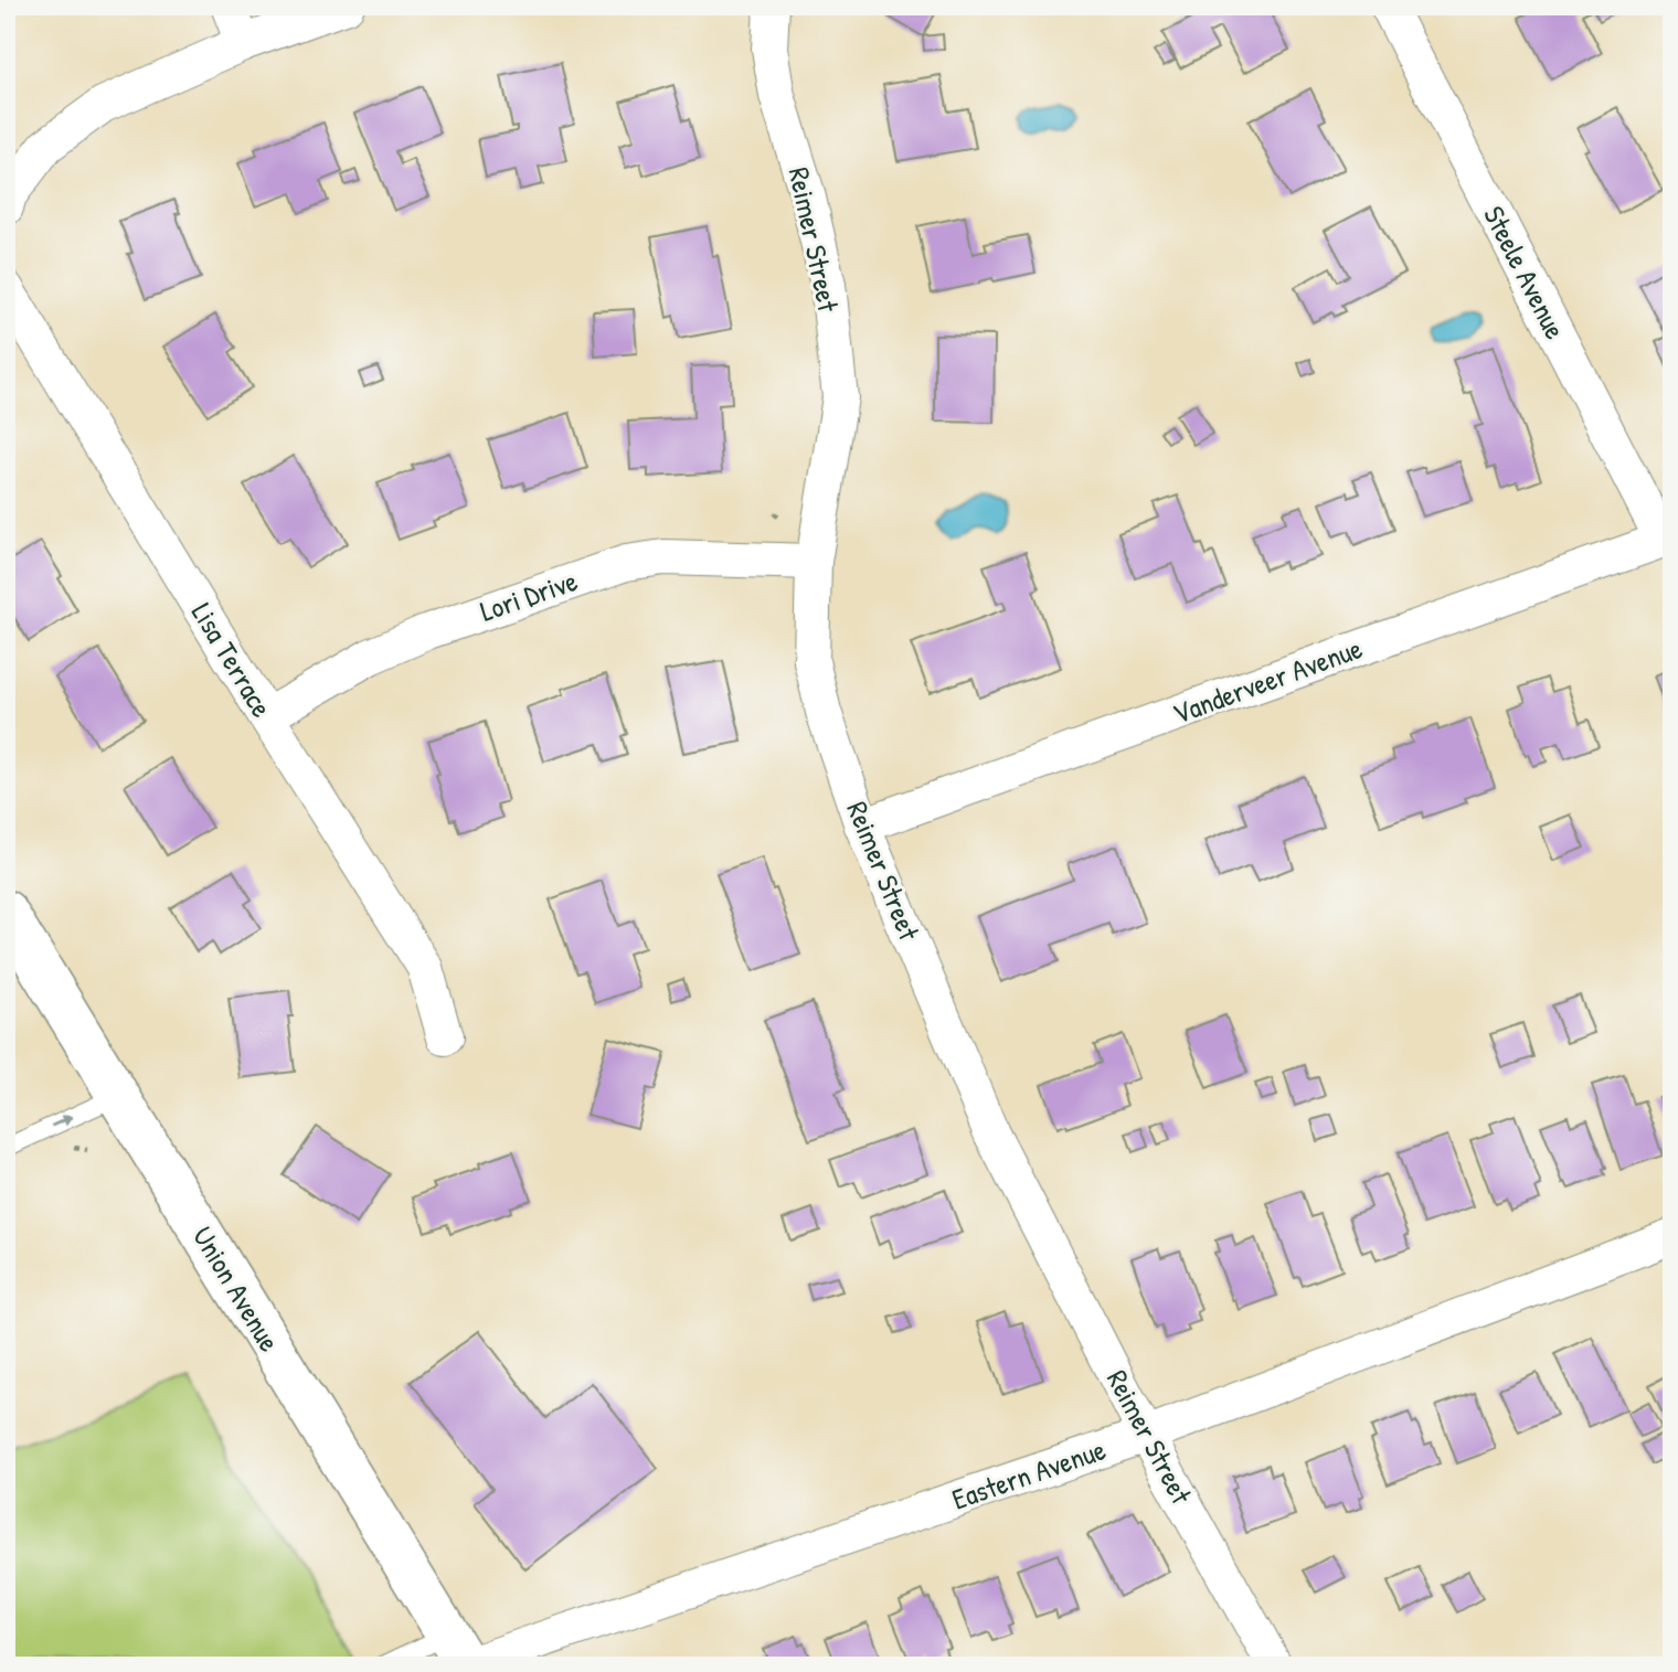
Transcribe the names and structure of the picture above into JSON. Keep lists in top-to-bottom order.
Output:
{
  "streets": {
    "street": [
      "Reimer Street",
      "Steele Avenue",
      "Lori Drive",
      "Lisa Terrace",
      "Vanderveer Avenue",
      "Union Avenue",
      "Eastern Avenue"
    ]
  },
  "crossings": [
    ["Reimer Street", "Lori Drive"],
    ["Reimer Street", "Vanderveer Avenue"],
    ["Reimer Street", "Eastern Avenue"],
    ["Steele Avenue", "Vanderveer Avenue"],
    ["Lori Drive", "Lisa Terrace"],
    ["Union Avenue", "Eastern Avenue"]
  ]
}
